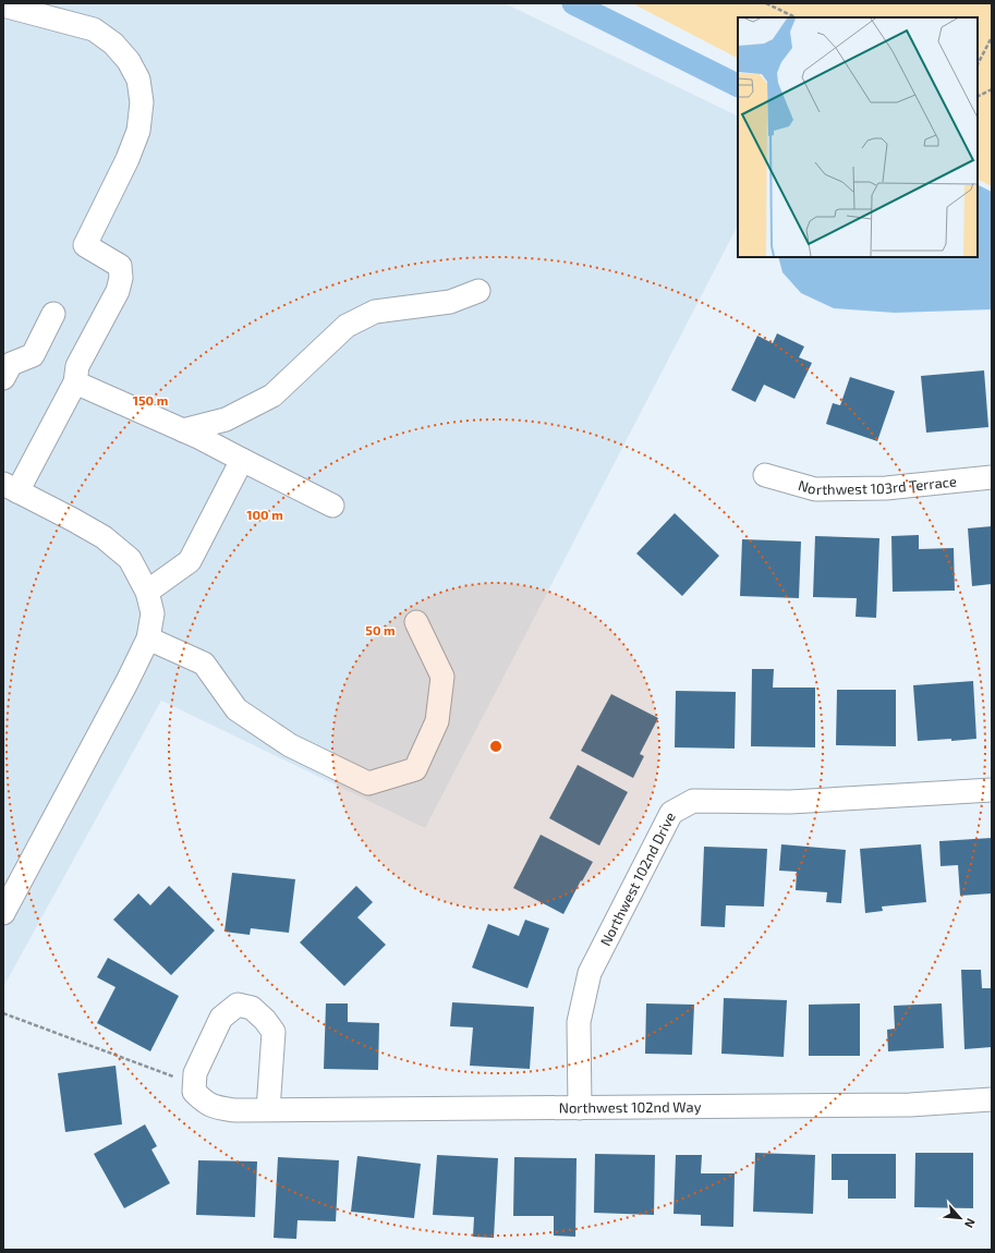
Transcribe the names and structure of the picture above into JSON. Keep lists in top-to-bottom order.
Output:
{
  "streets": {
    "street": ["Northwest 103rd Terrace", "Northwest 102nd Drive", "Northwest 102nd Way"]
  },
  "crossings": [
    ["Northwest 102nd Drive", "Northwest 102nd Way"]
  ],
  "north": "bottom right",
  "rings": ["150 m", "100 m", "50 m"]
}
